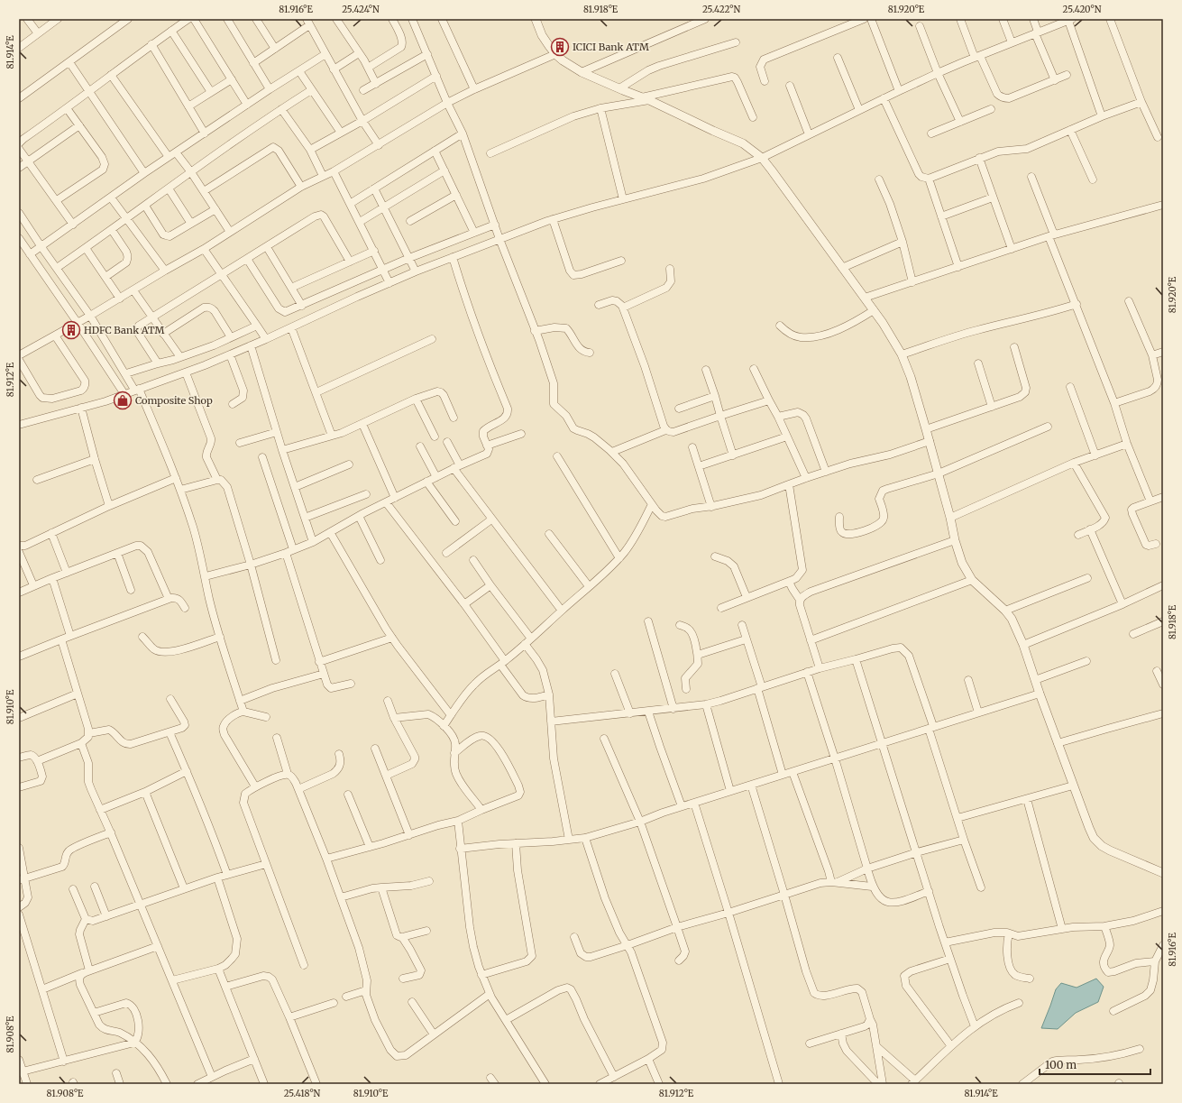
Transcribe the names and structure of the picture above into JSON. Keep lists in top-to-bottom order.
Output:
{
  "places": {
    "building": ["ICICI Bank ATM", "HDFC Bank ATM"],
    "shop": ["Composite Shop"]
  },
  "scale_bar": "100 m",
  "coordinates": [
    "81.916°E",
    "25.424°N",
    "81.918°E",
    "25.422°N",
    "81.920°E",
    "25.420°N",
    "81.914°E",
    "81.912°E",
    "81.910°E",
    "81.908°E",
    "25.418°N"
  ]
}
